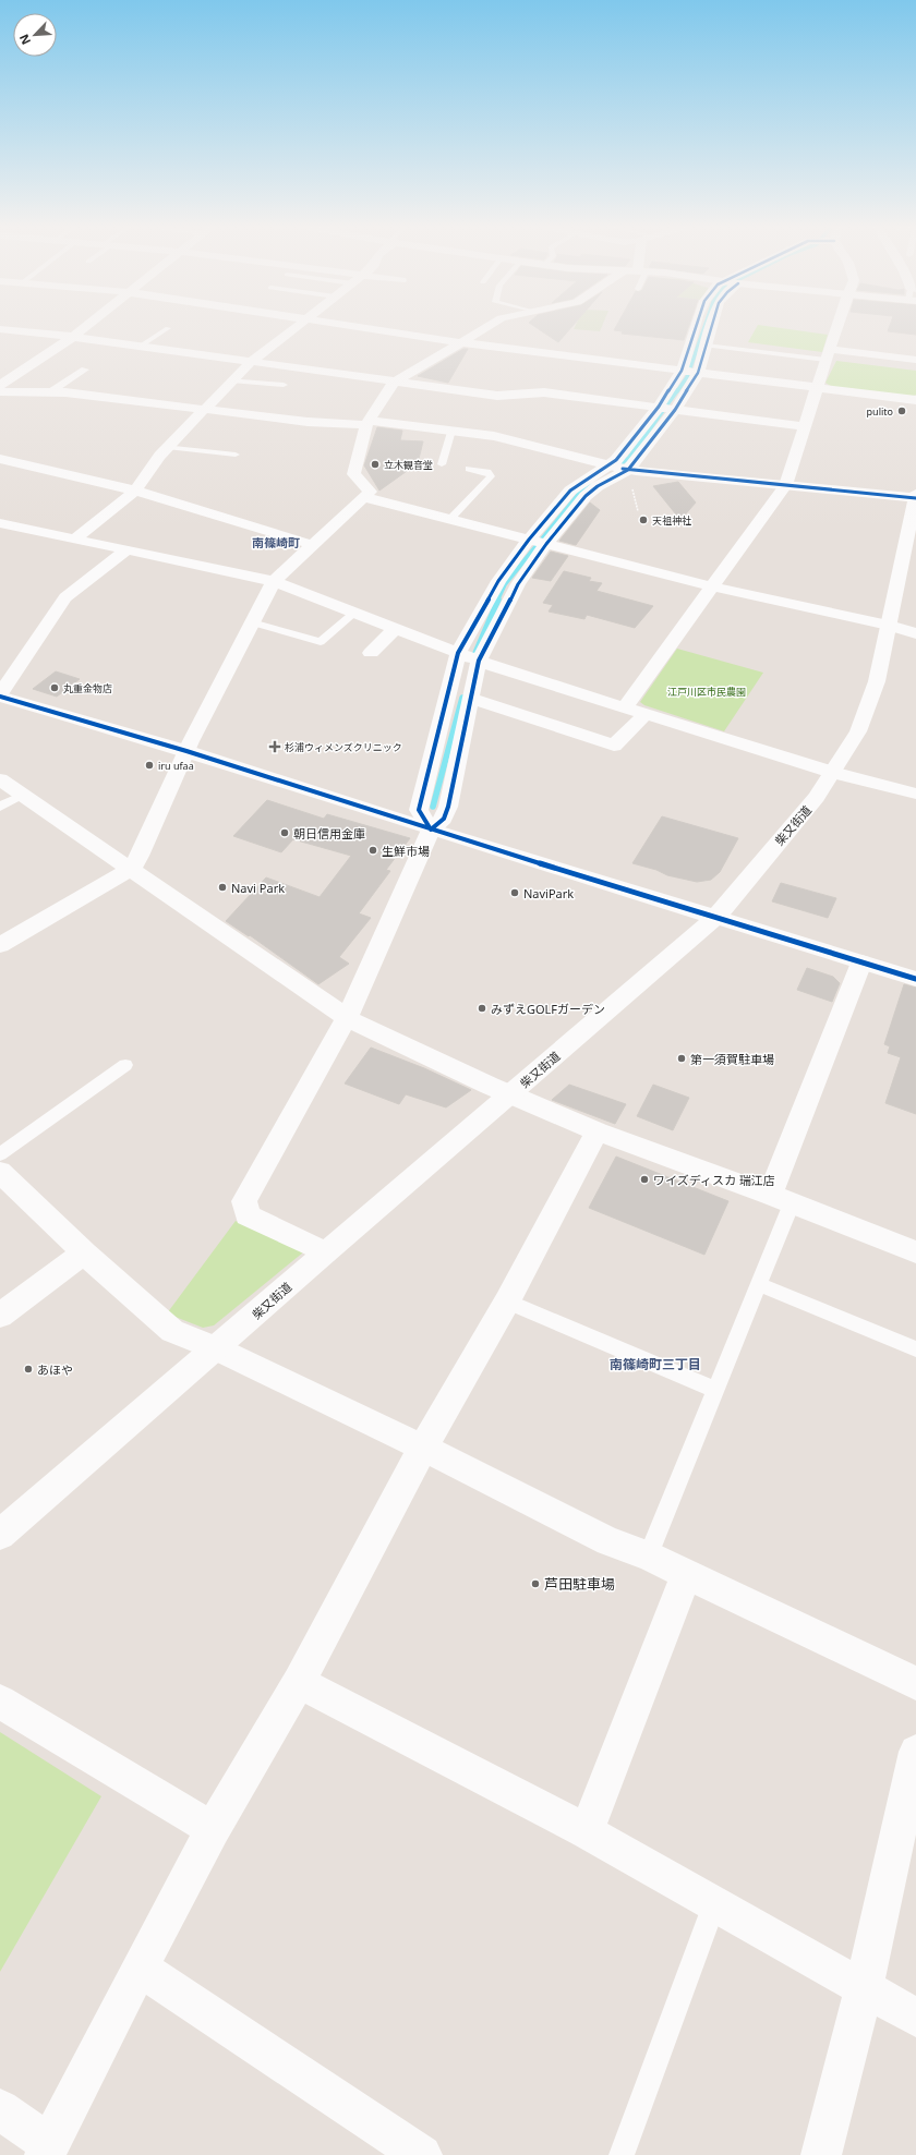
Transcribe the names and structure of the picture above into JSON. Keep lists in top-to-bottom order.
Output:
{
  "streets": {
    "street": ["柴又街道"]
  },
  "districts": ["南篠崎町", "南篠崎町三丁目"],
  "parks": ["江戸川区市民農園"],
  "places": {
    "other": [
      "pulito",
      "立木観音堂",
      "天祖神社",
      "丸重金物店",
      "iru ufaa",
      "朝日信用金庫",
      "生鮮市場",
      "Navi Park",
      "NaviPark",
      "みずえGOLFガーデン",
      "第一須賀駐車場",
      "ワイズディスカ 瑞江店",
      "あほや",
      "芦田駐車場"
    ],
    "health": ["杉浦ウィメンズクリニック"]
  },
  "north": "bottom left"
}
